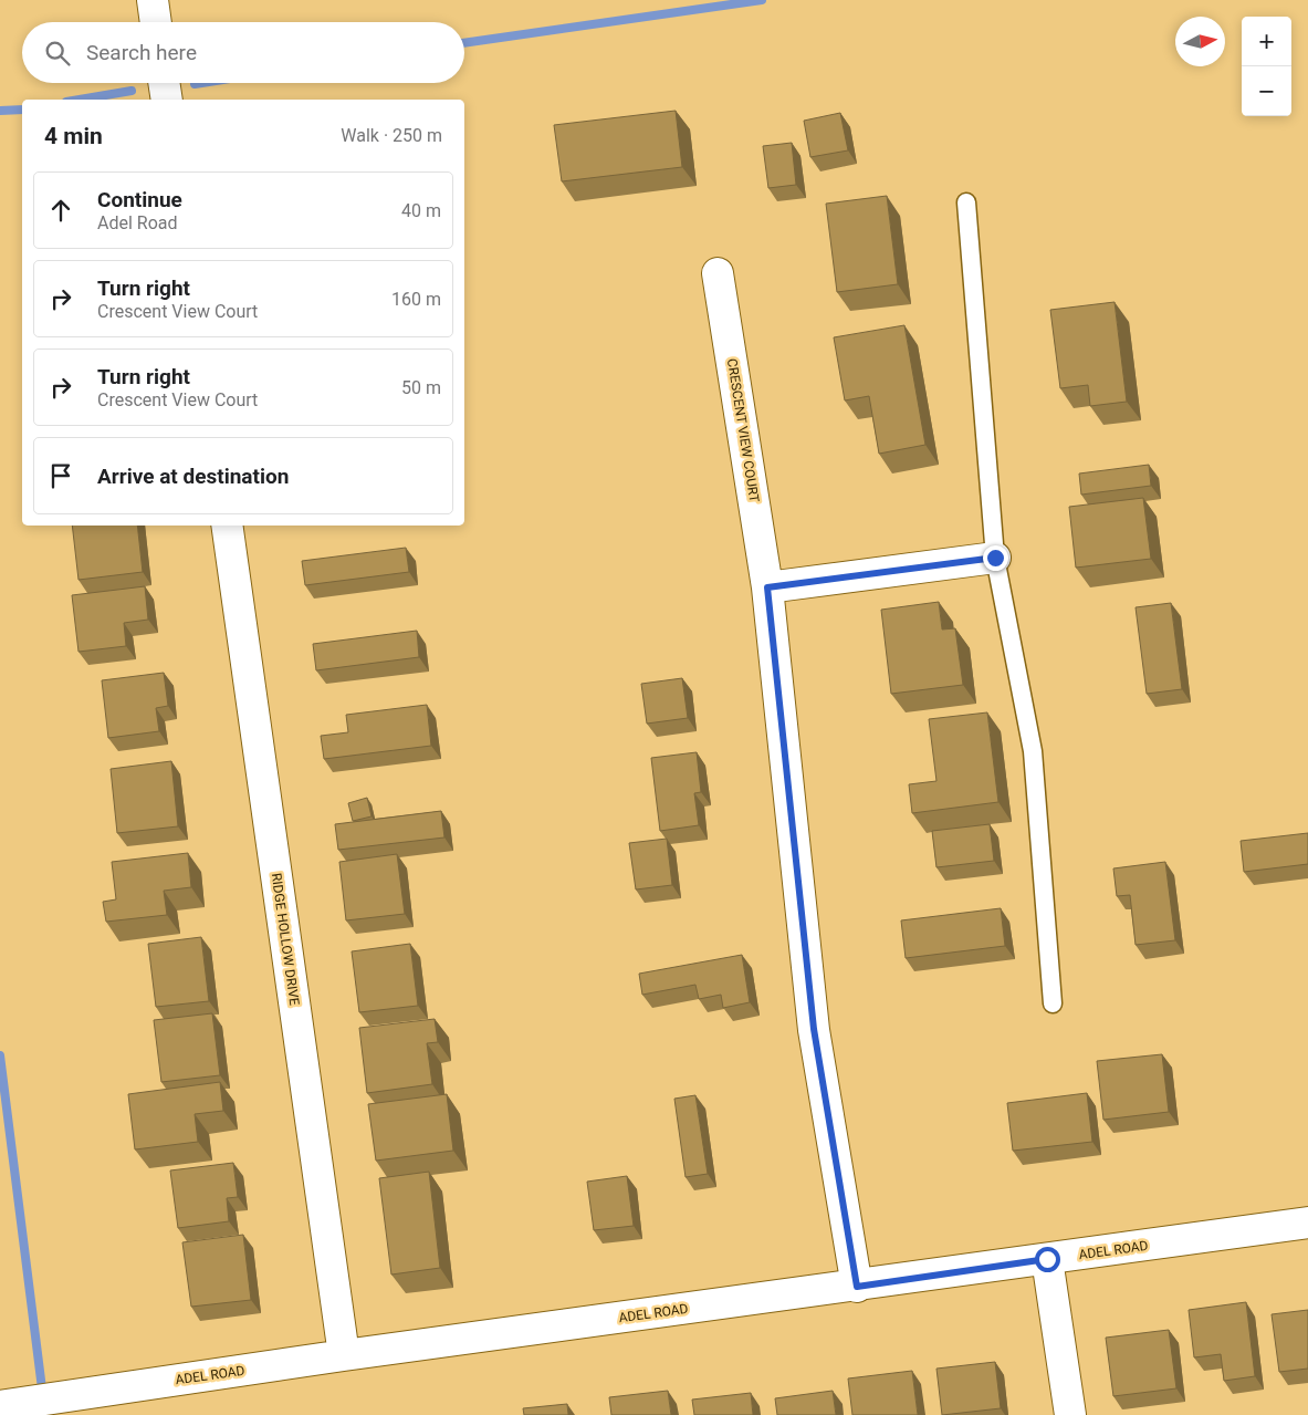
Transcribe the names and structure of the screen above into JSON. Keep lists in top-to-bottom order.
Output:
{
  "streets": {
    "street": ["CRESCENT VIEW COURT", "RIDGE HOLLOW DRIVE", "ADEL ROAD"]
  },
  "crossings": [
    ["CRESCENT VIEW COURT", "ADEL ROAD"],
    ["RIDGE HOLLOW DRIVE", "ADEL ROAD"]
  ],
  "north": "right",
  "page": {
    "map_buttons": ["+", "−"],
    "search": "Search here",
    "heading": ["4 min", "Walk · 250 m"],
    "list": [
      ["Continue", "Adel Road", "40 m"],
      ["Turn right", "Crescent View Court", "160 m"],
      ["Turn right", "Crescent View Court", "50 m"],
      "Arrive at destination"
    ]
  }
}
